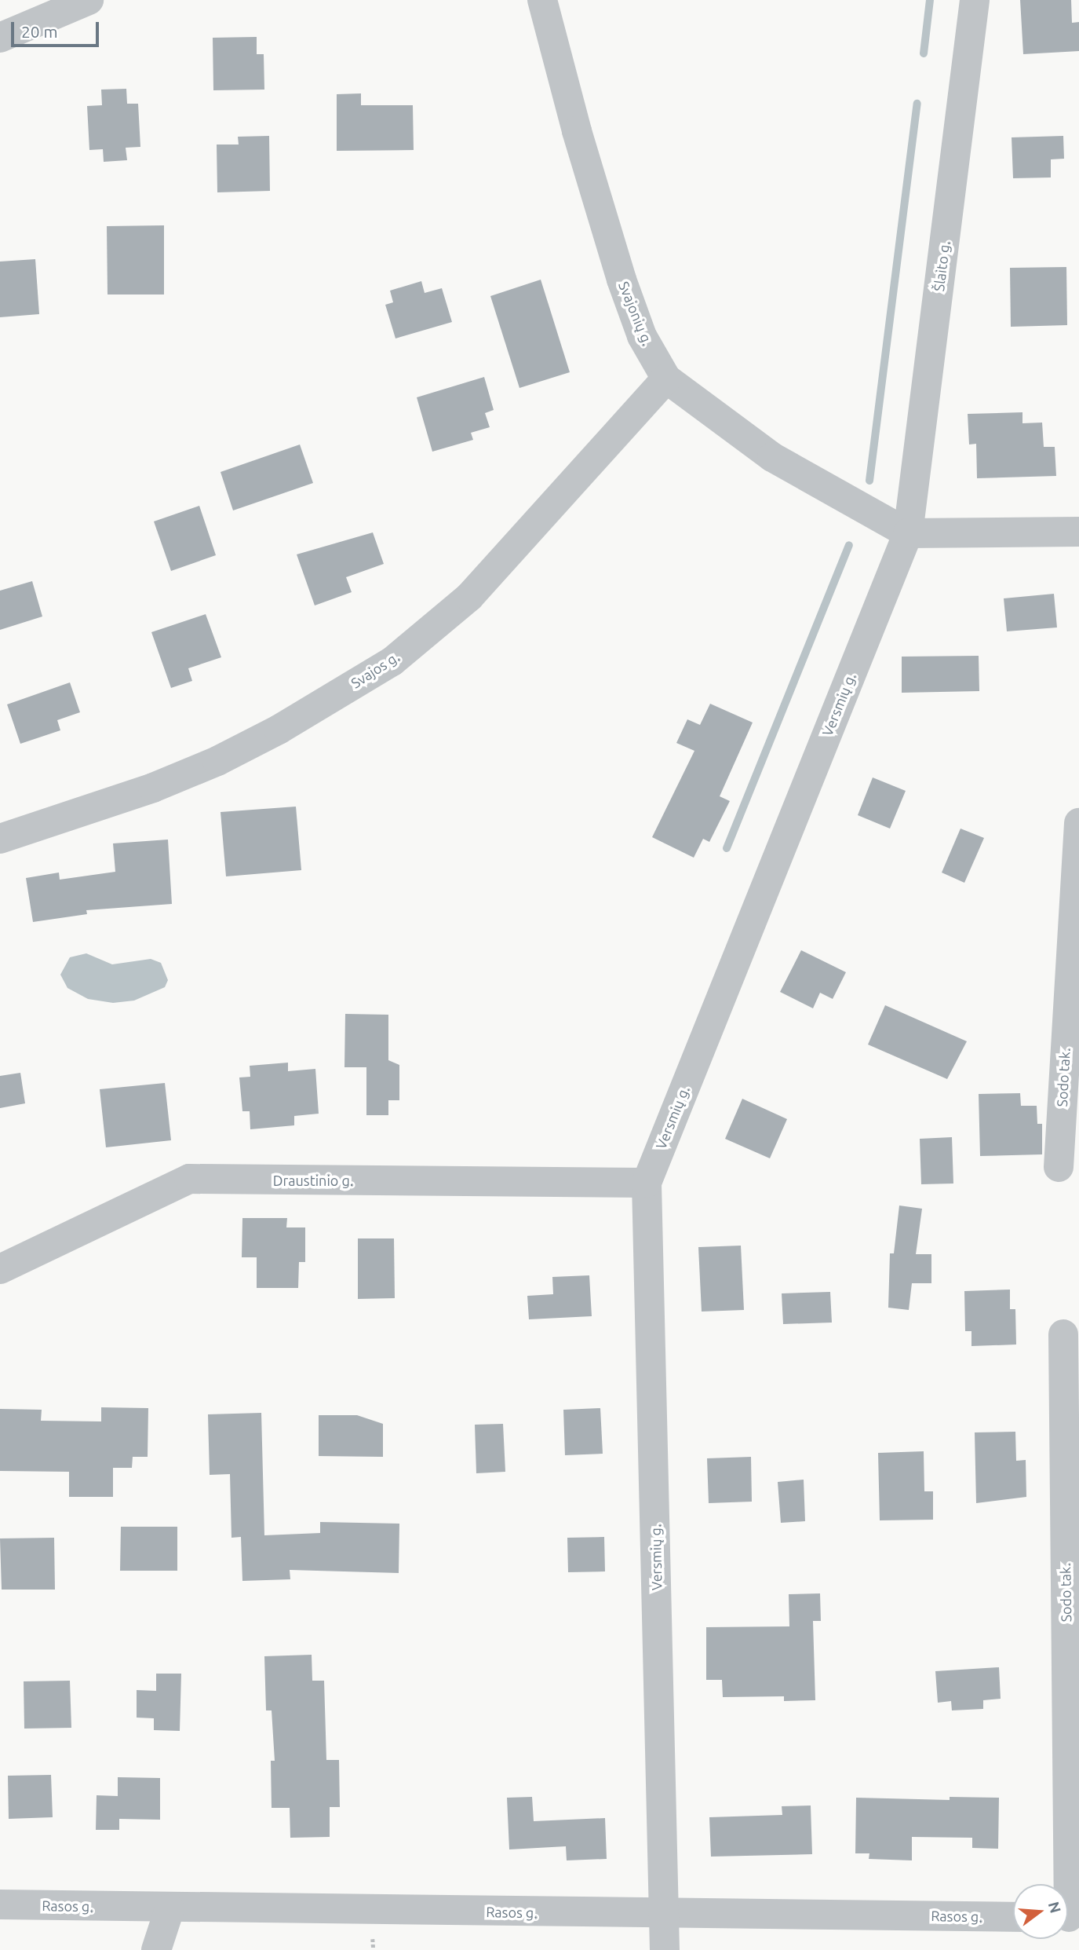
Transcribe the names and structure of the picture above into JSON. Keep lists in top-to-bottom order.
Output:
{
  "streets": {
    "street": [
      "Šlaito g.",
      "Svajonių g.",
      "Svajos g.",
      "Versmių g.",
      "Sodo tak.",
      "Draustinio g.",
      "Rasos g."
    ]
  },
  "crossings": [
    ["Šlaito g.", "Svajonių g."],
    ["Šlaito g.", "Versmių g."],
    ["Svajonių g.", "Svajos g."],
    ["Svajonių g.", "Versmių g."],
    ["Versmių g.", "Draustinio g."],
    ["Versmių g.", "Rasos g."]
  ],
  "scale_bar": "20 m",
  "north": "right"
}
